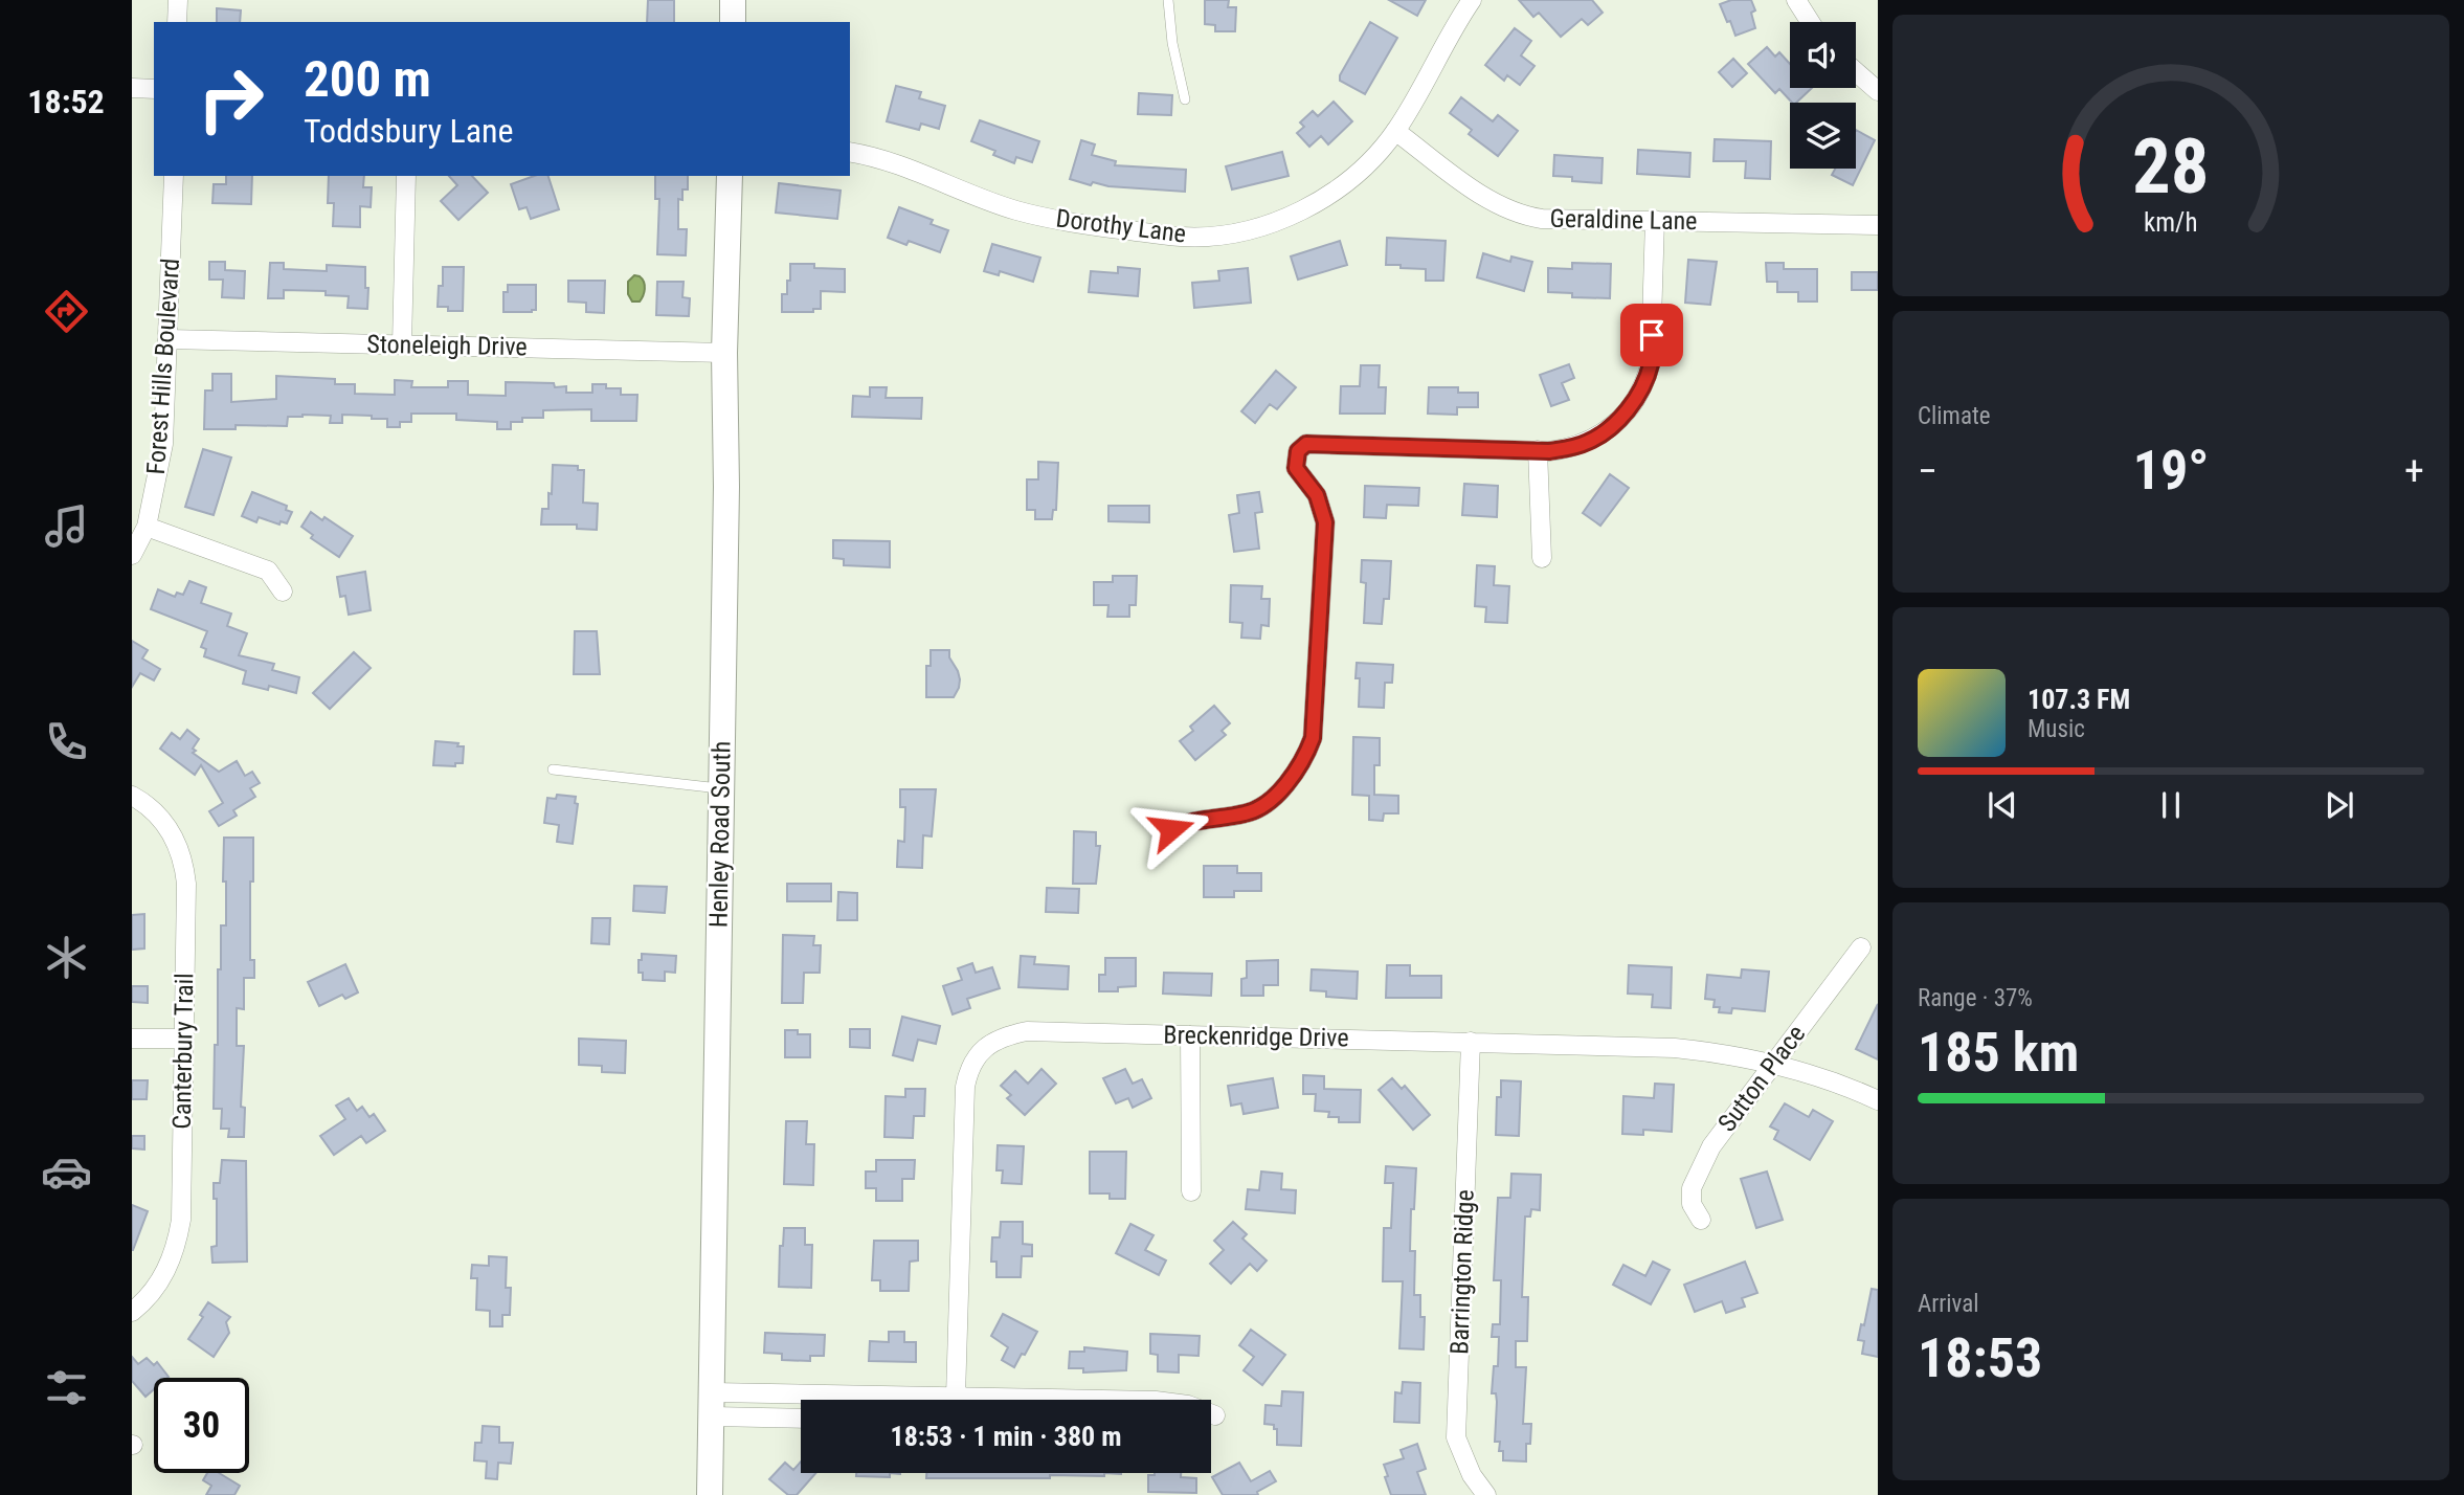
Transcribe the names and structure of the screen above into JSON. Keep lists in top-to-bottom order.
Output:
{
  "streets": {
    "street": [
      "Geraldine Lane",
      "Dorothy Lane",
      "Stoneleigh Drive",
      "Forest Hills Boulevard",
      "Henley Road South",
      "Breckenridge Drive",
      "Canterbury Trail",
      "Sutton Place",
      "Barrington Ridge"
    ]
  },
  "crossings": [
    ["Geraldine Lane", "Dorothy Lane"],
    ["Stoneleigh Drive", "Forest Hills Boulevard"],
    ["Stoneleigh Drive", "Henley Road South"],
    ["Breckenridge Drive", "Sutton Place"],
    ["Breckenridge Drive", "Barrington Ridge"]
  ],
  "page": {
    "tabs": "18:52",
    "turn": ["200 m", "Toddsbury Lane"],
    "tile": [
      "Climate",
      ["Range · 37%", "185 km"],
      ["Arrival", "18:53"]
    ],
    "heat": ["−", "19°", "+"],
    "song": ["107.3 FM", "Music"],
    "limit": "30",
    "trip": "18:53 · 1 min · 380 m",
    "gauge": ["28", "km/h"]
  }
}
